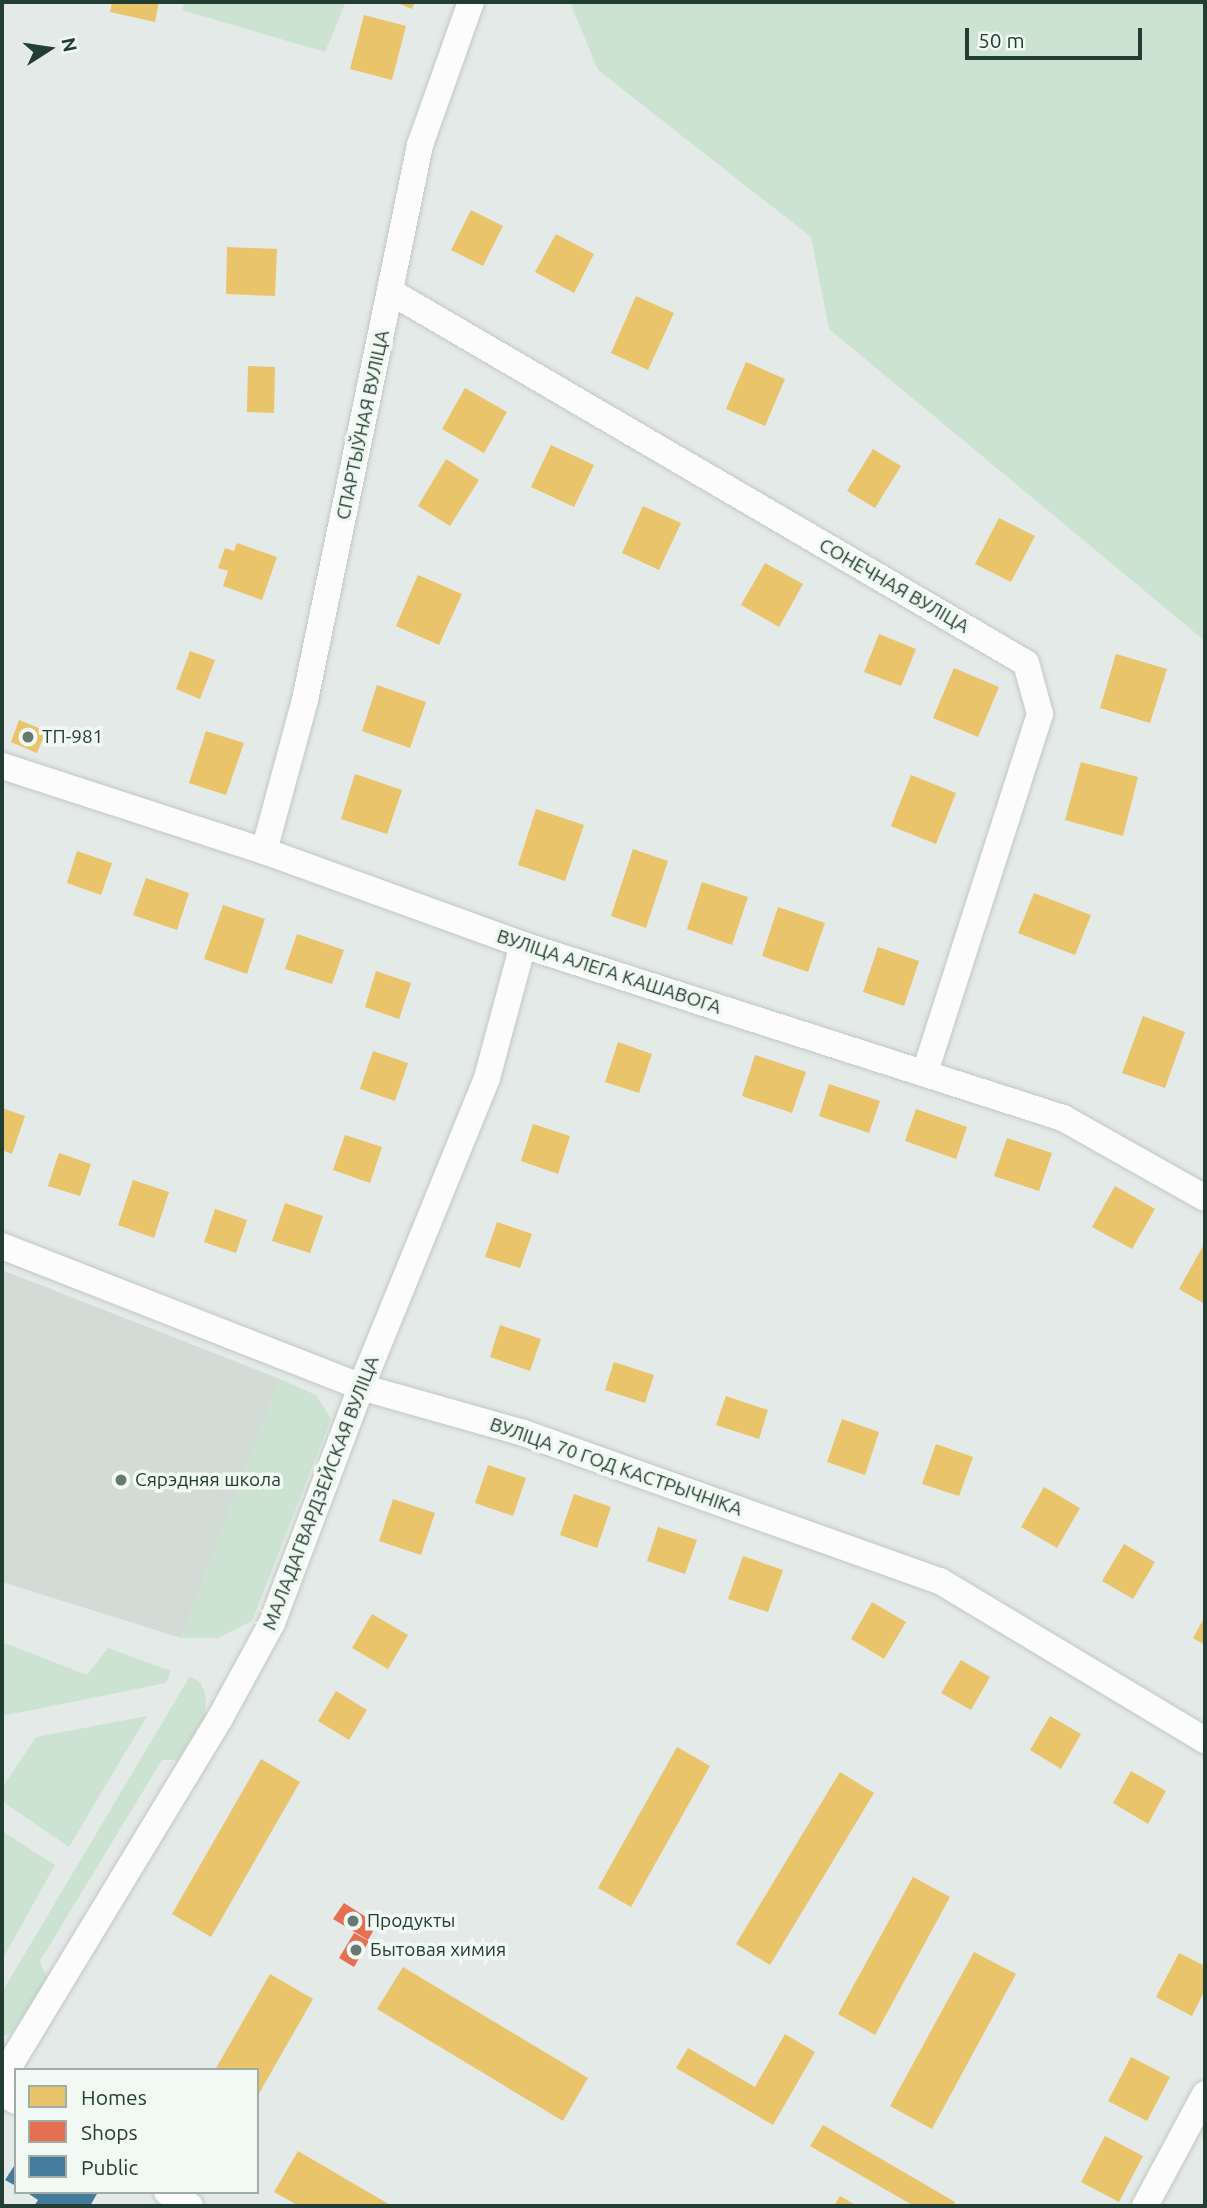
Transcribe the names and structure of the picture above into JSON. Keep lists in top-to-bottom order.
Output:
{
  "streets": {
    "street": [
      "СПАРТЫЎНАЯ ВУЛІЦА",
      "СОНЕЧНАЯ ВУЛІЦА",
      "ВУЛІЦА АЛЕГА КАШАВОГА",
      "ВУЛІЦА 70 ГОД КАСТРЫЧНІКА",
      "МАЛАДАГВАРДЗЕЙСКАЯ ВУЛІЦА"
    ]
  },
  "crossings": [
    ["СПАРТЫЎНАЯ ВУЛІЦА", "СОНЕЧНАЯ ВУЛІЦА"],
    ["СПАРТЫЎНАЯ ВУЛІЦА", "ВУЛІЦА АЛЕГА КАШАВОГА"],
    ["СОНЕЧНАЯ ВУЛІЦА", "ВУЛІЦА АЛЕГА КАШАВОГА"],
    ["ВУЛІЦА АЛЕГА КАШАВОГА", "МАЛАДАГВАРДЗЕЙСКАЯ ВУЛІЦА"],
    ["ВУЛІЦА 70 ГОД КАСТРЫЧНІКА", "МАЛАДАГВАРДЗЕЙСКАЯ ВУЛІЦА"]
  ],
  "places": [
    "ТП-981",
    "Сярэдняя школа",
    "Продукты",
    "Бытовая химия"
  ],
  "legend": ["Homes", "Shops", "Public"],
  "scale_bar": "50 m",
  "north": "right"
}
